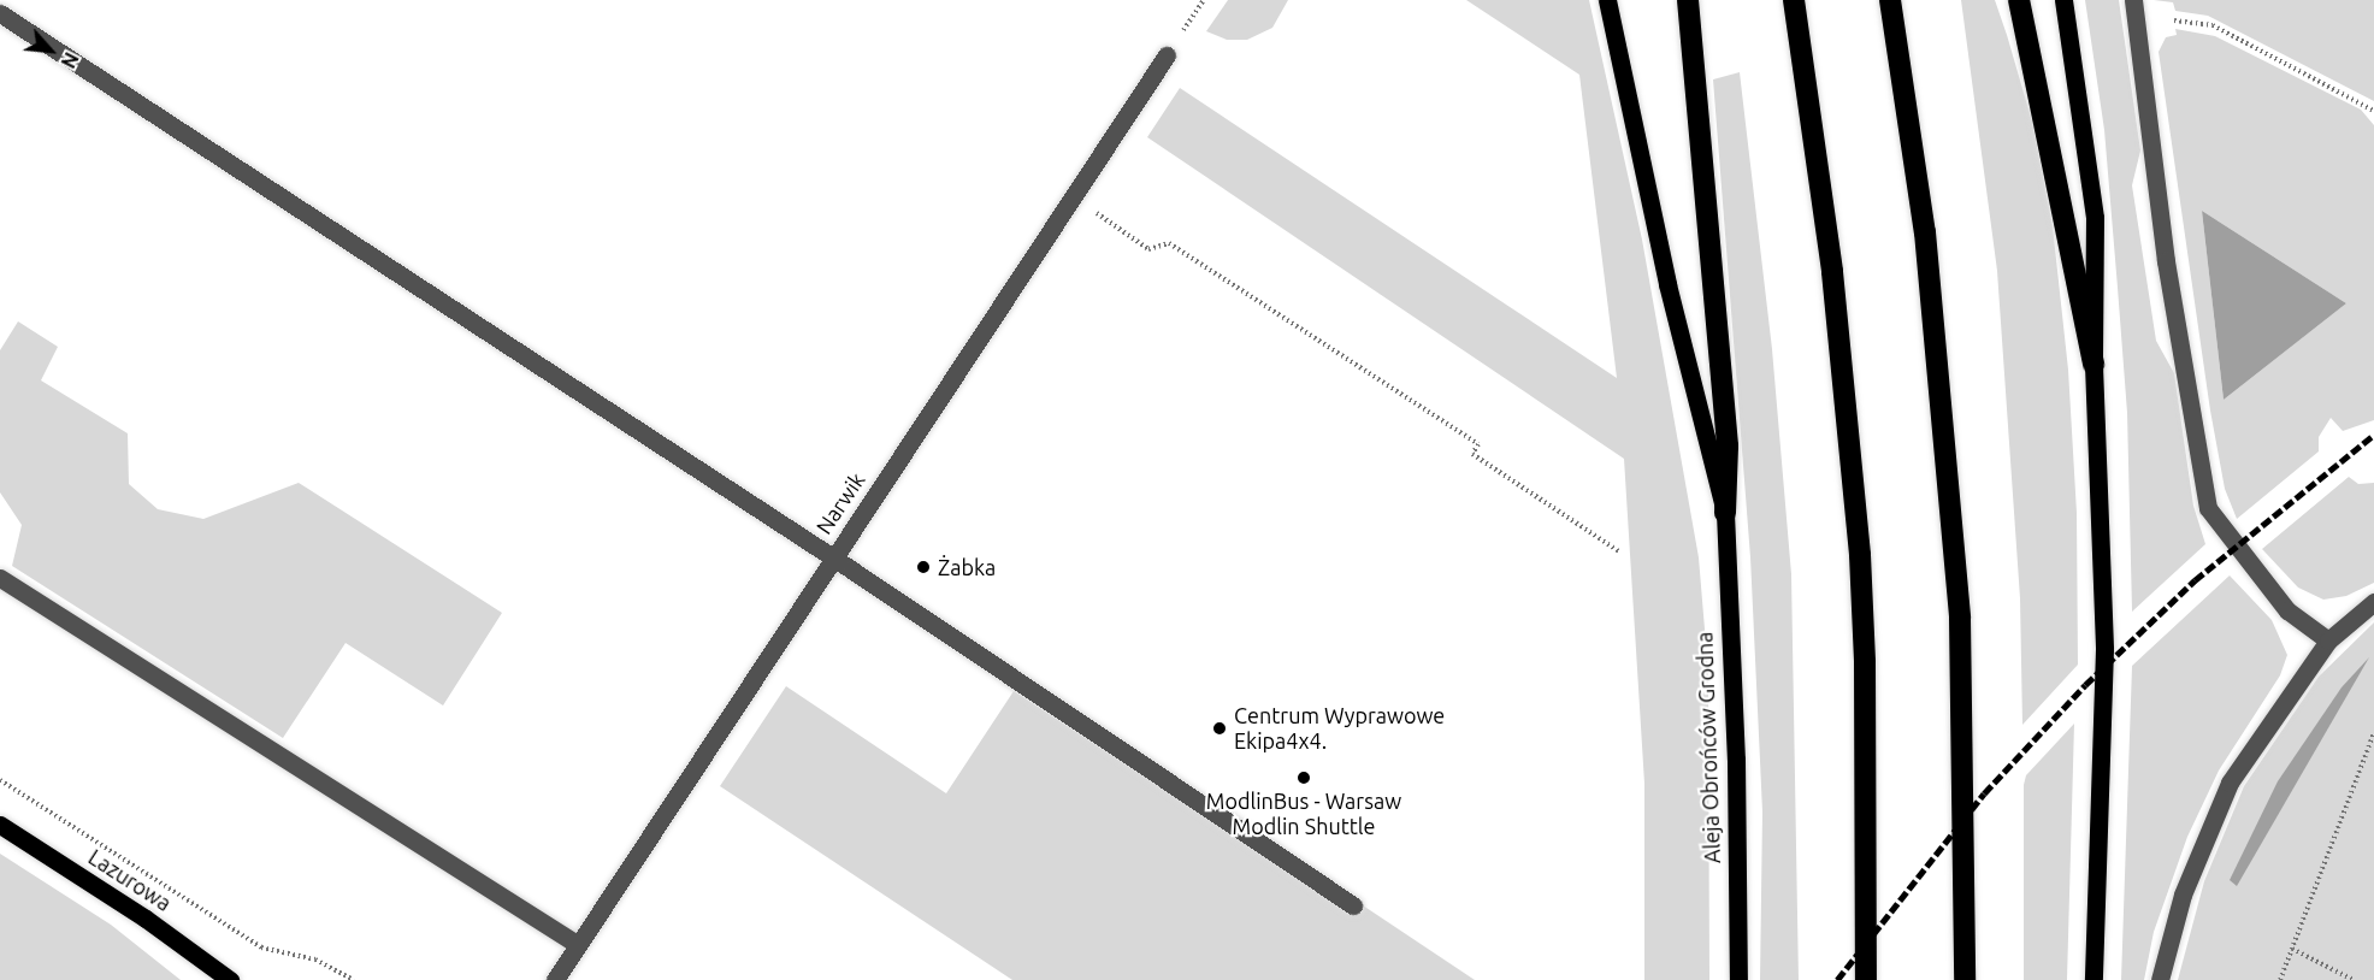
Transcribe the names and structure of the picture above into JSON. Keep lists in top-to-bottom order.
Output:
{
  "streets": {
    "main road": ["Aleja Obrońców Grodna", "Lazurowa"],
    "street": ["Narwik"]
  },
  "places": ["Żabka", "Centrum Wyprawowe Ekipa4x4.", "ModlinBus - Warsaw Modlin Shuttle"],
  "north": "bottom right"
}
